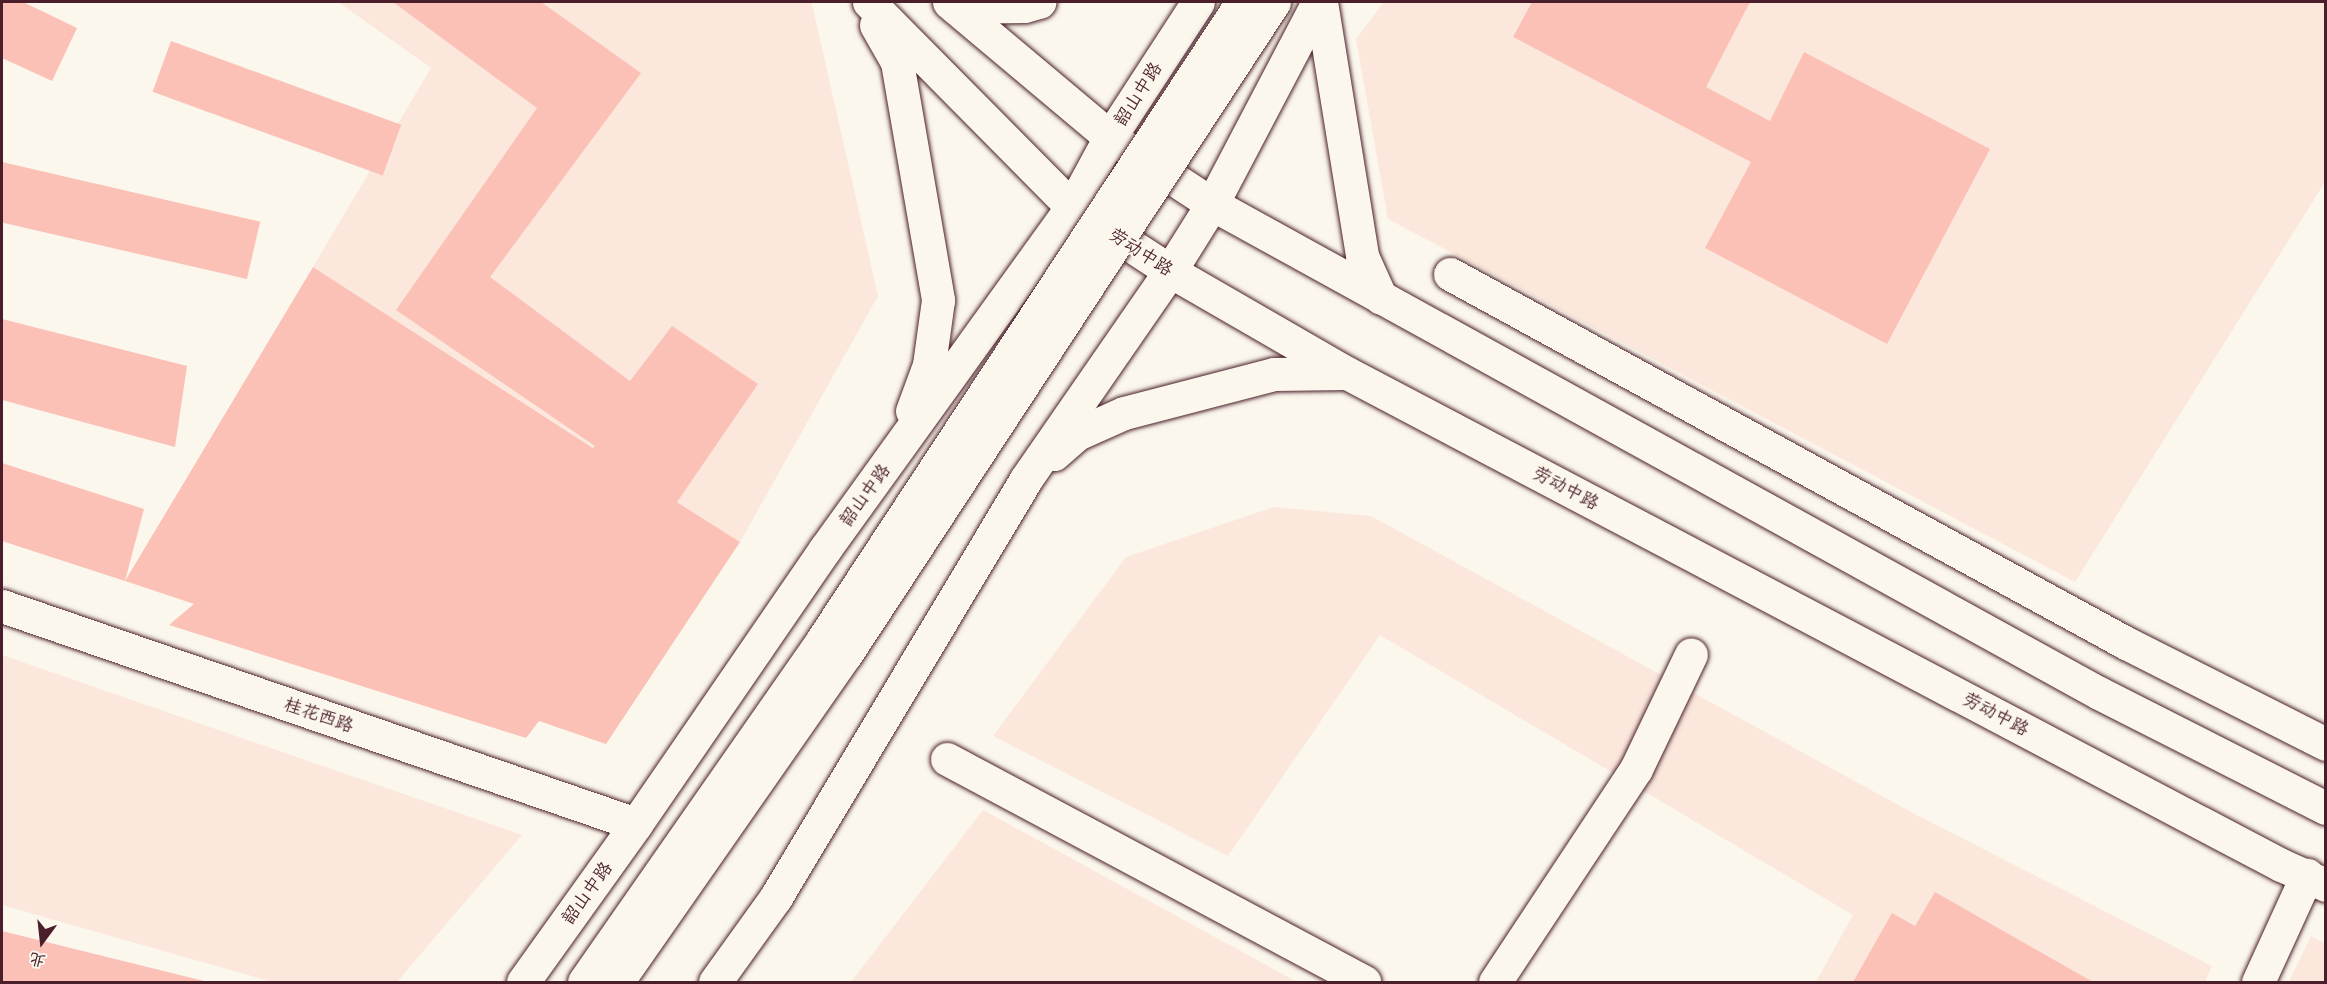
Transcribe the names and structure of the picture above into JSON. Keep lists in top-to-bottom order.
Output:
{
  "streets": {
    "main road": ["韶山中路", "劳动中路", "桂花西路"]
  },
  "crossings": [
    ["韶山中路", "劳动中路"],
    ["韶山中路", "桂花西路"]
  ],
  "north": "bottom"
}
